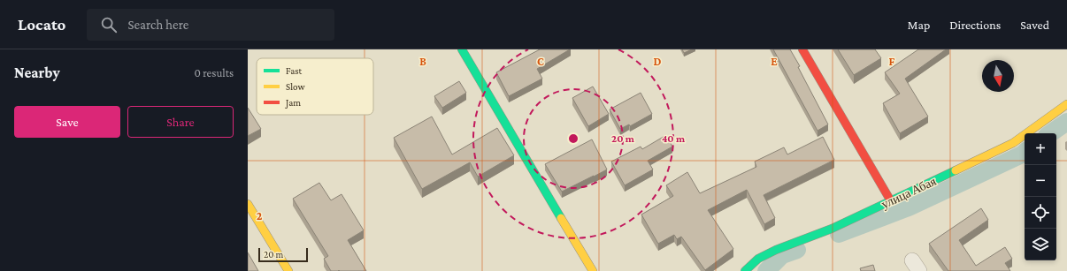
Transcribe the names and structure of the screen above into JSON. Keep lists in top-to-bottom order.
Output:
{
  "streets": {
    "street": ["улица Абая"]
  },
  "legend": ["Fast", "Slow", "Jam"],
  "scale_bar": "20 m",
  "north": "bottom",
  "page": {
    "header": "Locato",
    "search": "Search here",
    "nav": ["Map", "Directions", "Saved"],
    "heading": ["Nearby", "0 results"],
    "buttons": ["Save", "Share"],
    "map_buttons": ["+", "−"],
    "scale": "20 m"
  },
  "grid": {
    "columns": [
      "B",
      "C",
      "D",
      "E",
      "F"
    ],
    "rows": ["2"]
  },
  "rings": ["20 m", "40 m"]
}
